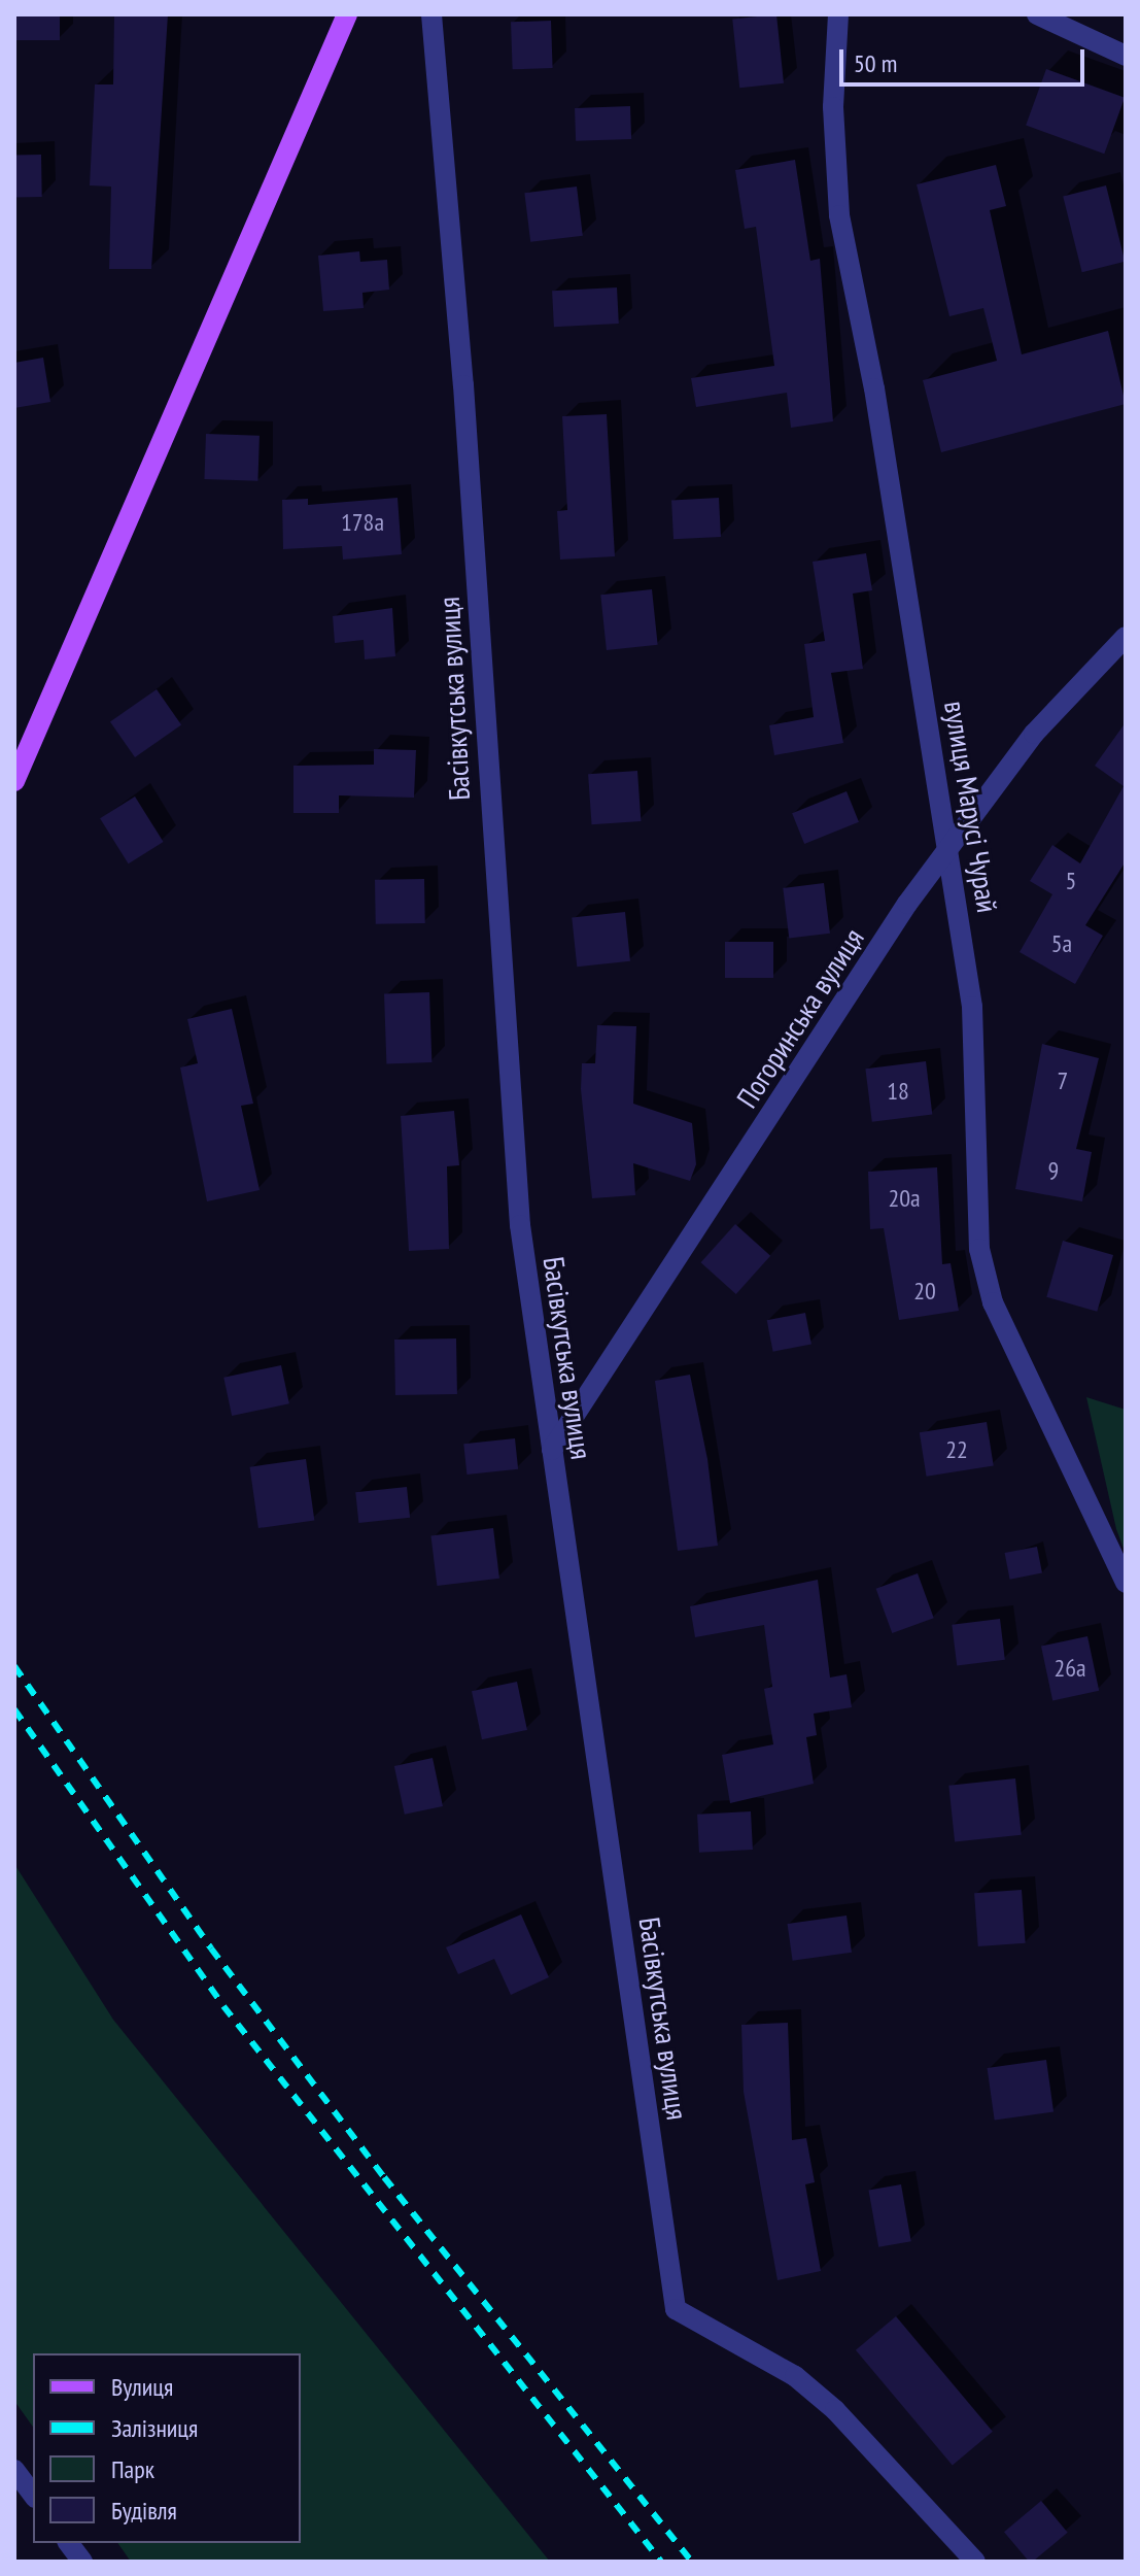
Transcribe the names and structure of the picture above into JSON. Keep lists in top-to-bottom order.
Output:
{
  "streets": {
    "street": ["Басівкутська вулиця", "вулиця Марусі Чурай", "Погоринська вулиця"]
  },
  "crossings": [
    ["Басівкутська вулиця", "Погоринська вулиця"],
    ["вулиця Марусі Чурай", "Погоринська вулиця"]
  ],
  "house_numbers": [
    "178а",
    "5",
    "5а",
    "7",
    "18",
    "9",
    "20а",
    "20",
    "22",
    "26а"
  ],
  "legend": [
    "Вулиця",
    "Залізниця",
    "Парк",
    "Будівля"
  ],
  "scale_bar": "50 m"
}
